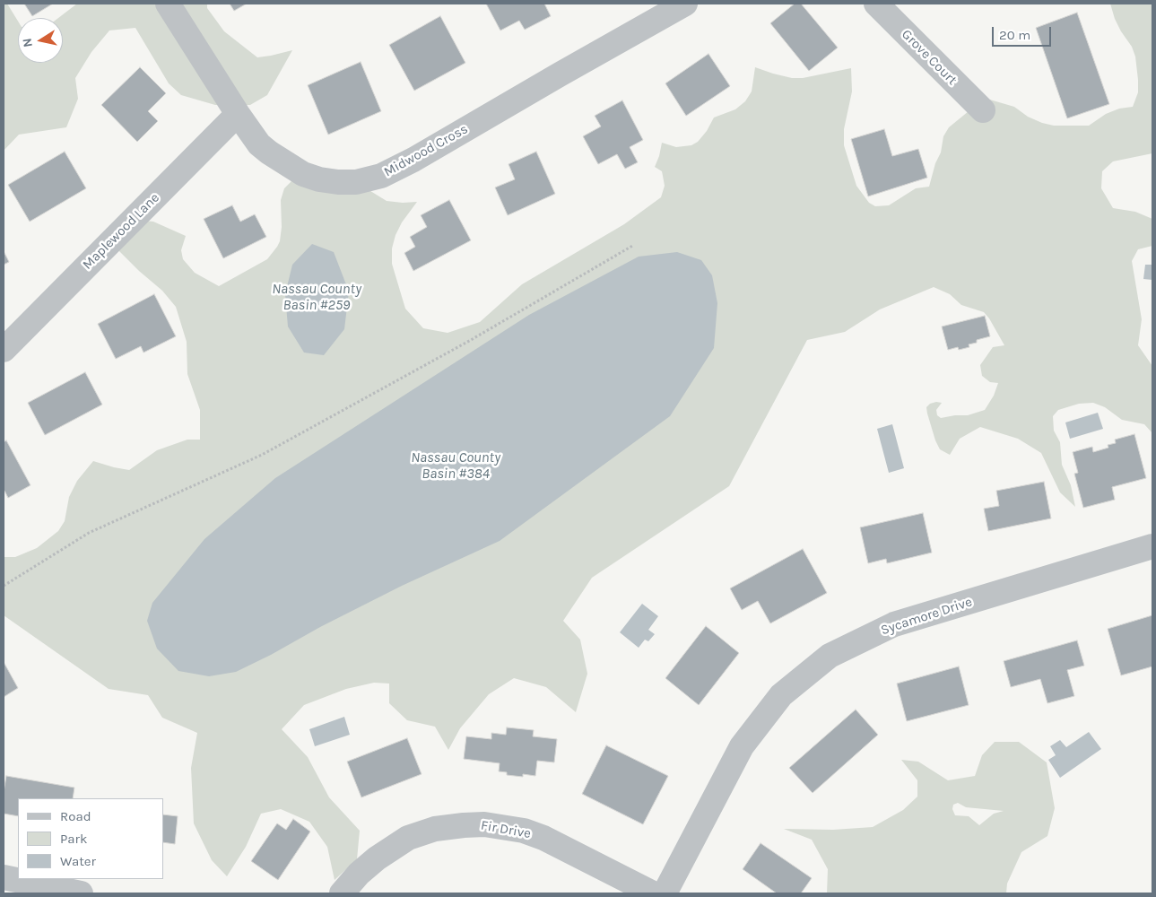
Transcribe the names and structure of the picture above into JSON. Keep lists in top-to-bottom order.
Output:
{
  "streets": {
    "street": [
      "Grove Court",
      "Midwood Cross",
      "Maplewood Lane",
      "Sycamore Drive",
      "Fir Drive"
    ]
  },
  "crossings": [
    ["Midwood Cross", "Maplewood Lane"]
  ],
  "water": ["Nassau County Basin #259", "Nassau County Basin #384"],
  "legend": ["Road", "Park", "Water"],
  "scale_bar": "20 m",
  "north": "left"
}
